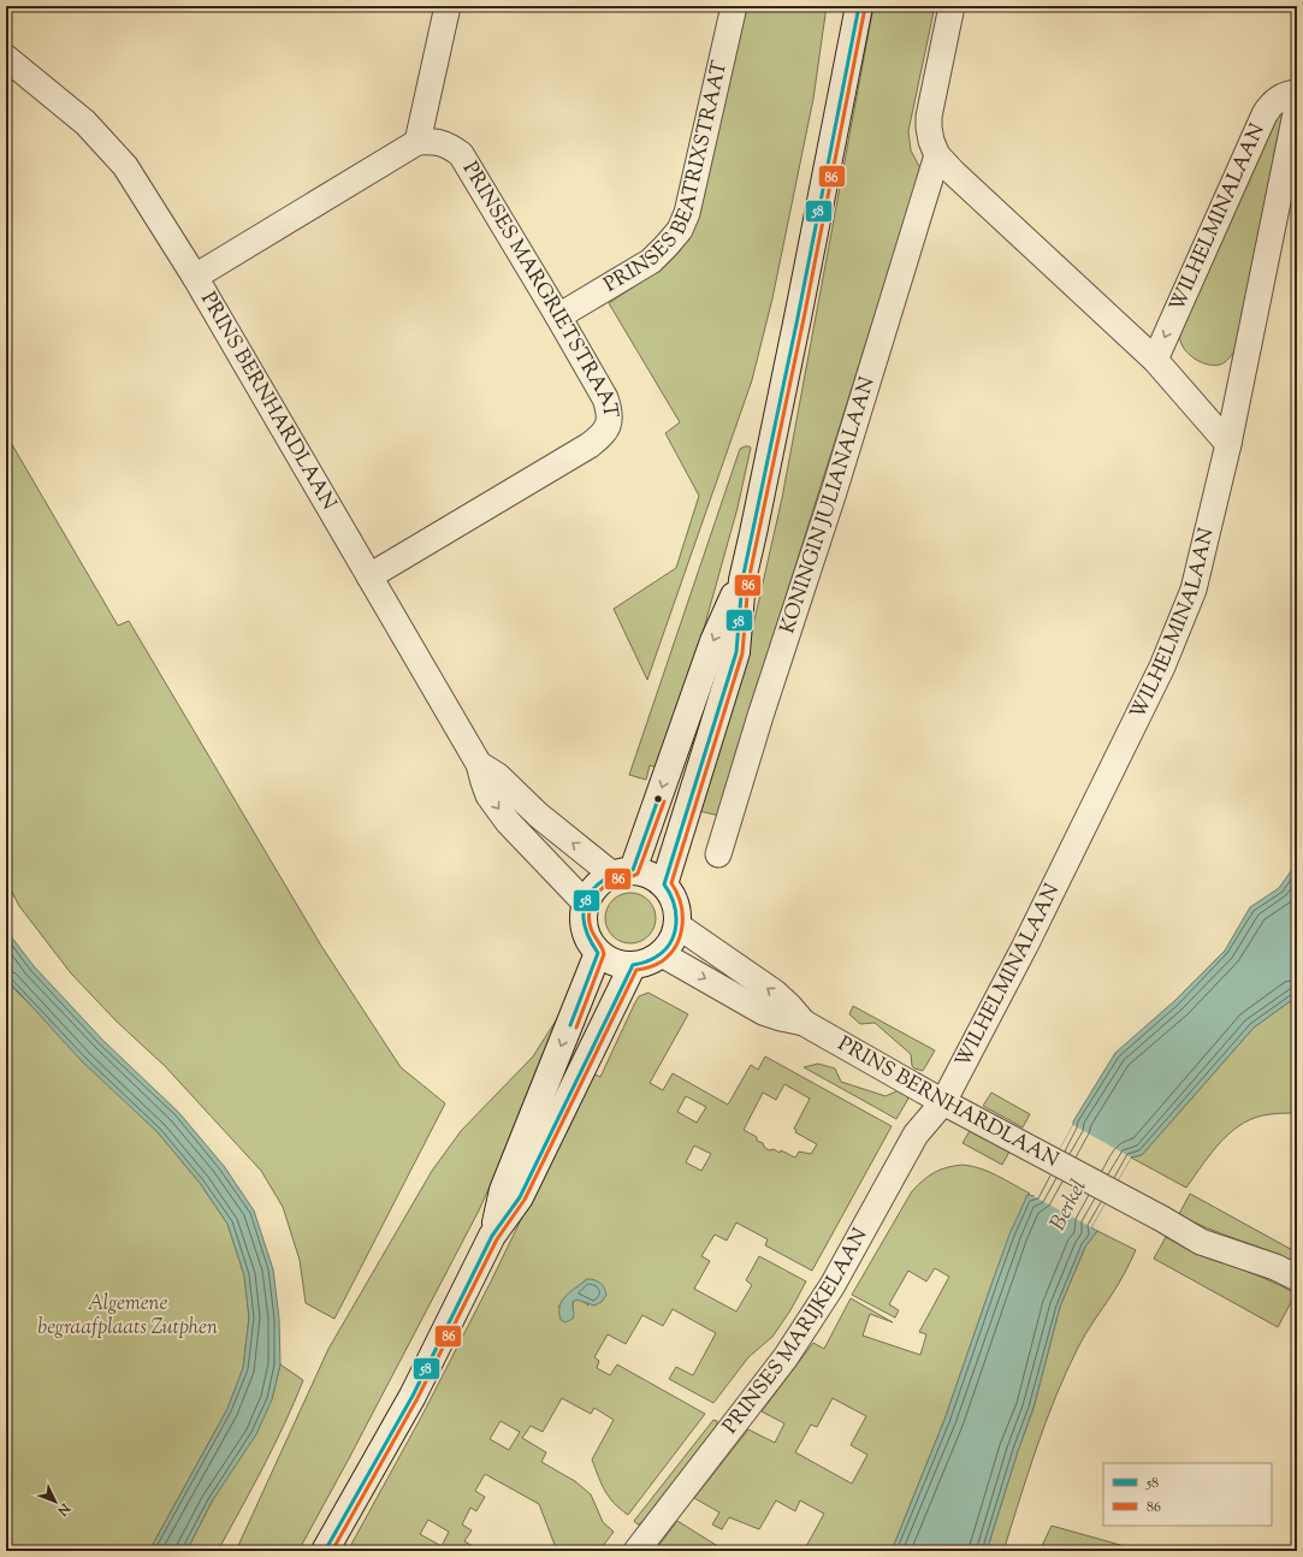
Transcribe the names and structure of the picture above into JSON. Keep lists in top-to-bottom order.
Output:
{
  "streets": {
    "street": [
      "PRINSES BEATRIXSTRAAT",
      "WILHELMINALAAN",
      "PRINSES MARGRIETSTRAAT",
      "PRINS BERNHARDLAAN",
      "KONINGIN JULIANALAAN",
      "PRINSES MARIJKELAAN"
    ]
  },
  "crossings": [
    ["PRINSES BEATRIXSTRAAT", "PRINSES MARGRIETSTRAAT"],
    ["WILHELMINALAAN", "PRINS BERNHARDLAAN"],
    ["WILHELMINALAAN", "PRINSES MARIJKELAAN"],
    ["PRINSES MARGRIETSTRAAT", "PRINS BERNHARDLAAN"],
    ["PRINS BERNHARDLAAN", "PRINSES MARIJKELAAN"]
  ],
  "water": ["Berkel"],
  "parks": ["Algemene begraafplaats Zutphen"],
  "lines": ["transit line 58", "transit line 86"],
  "legend": ["58", "86"],
  "north": "bottom right"
}
